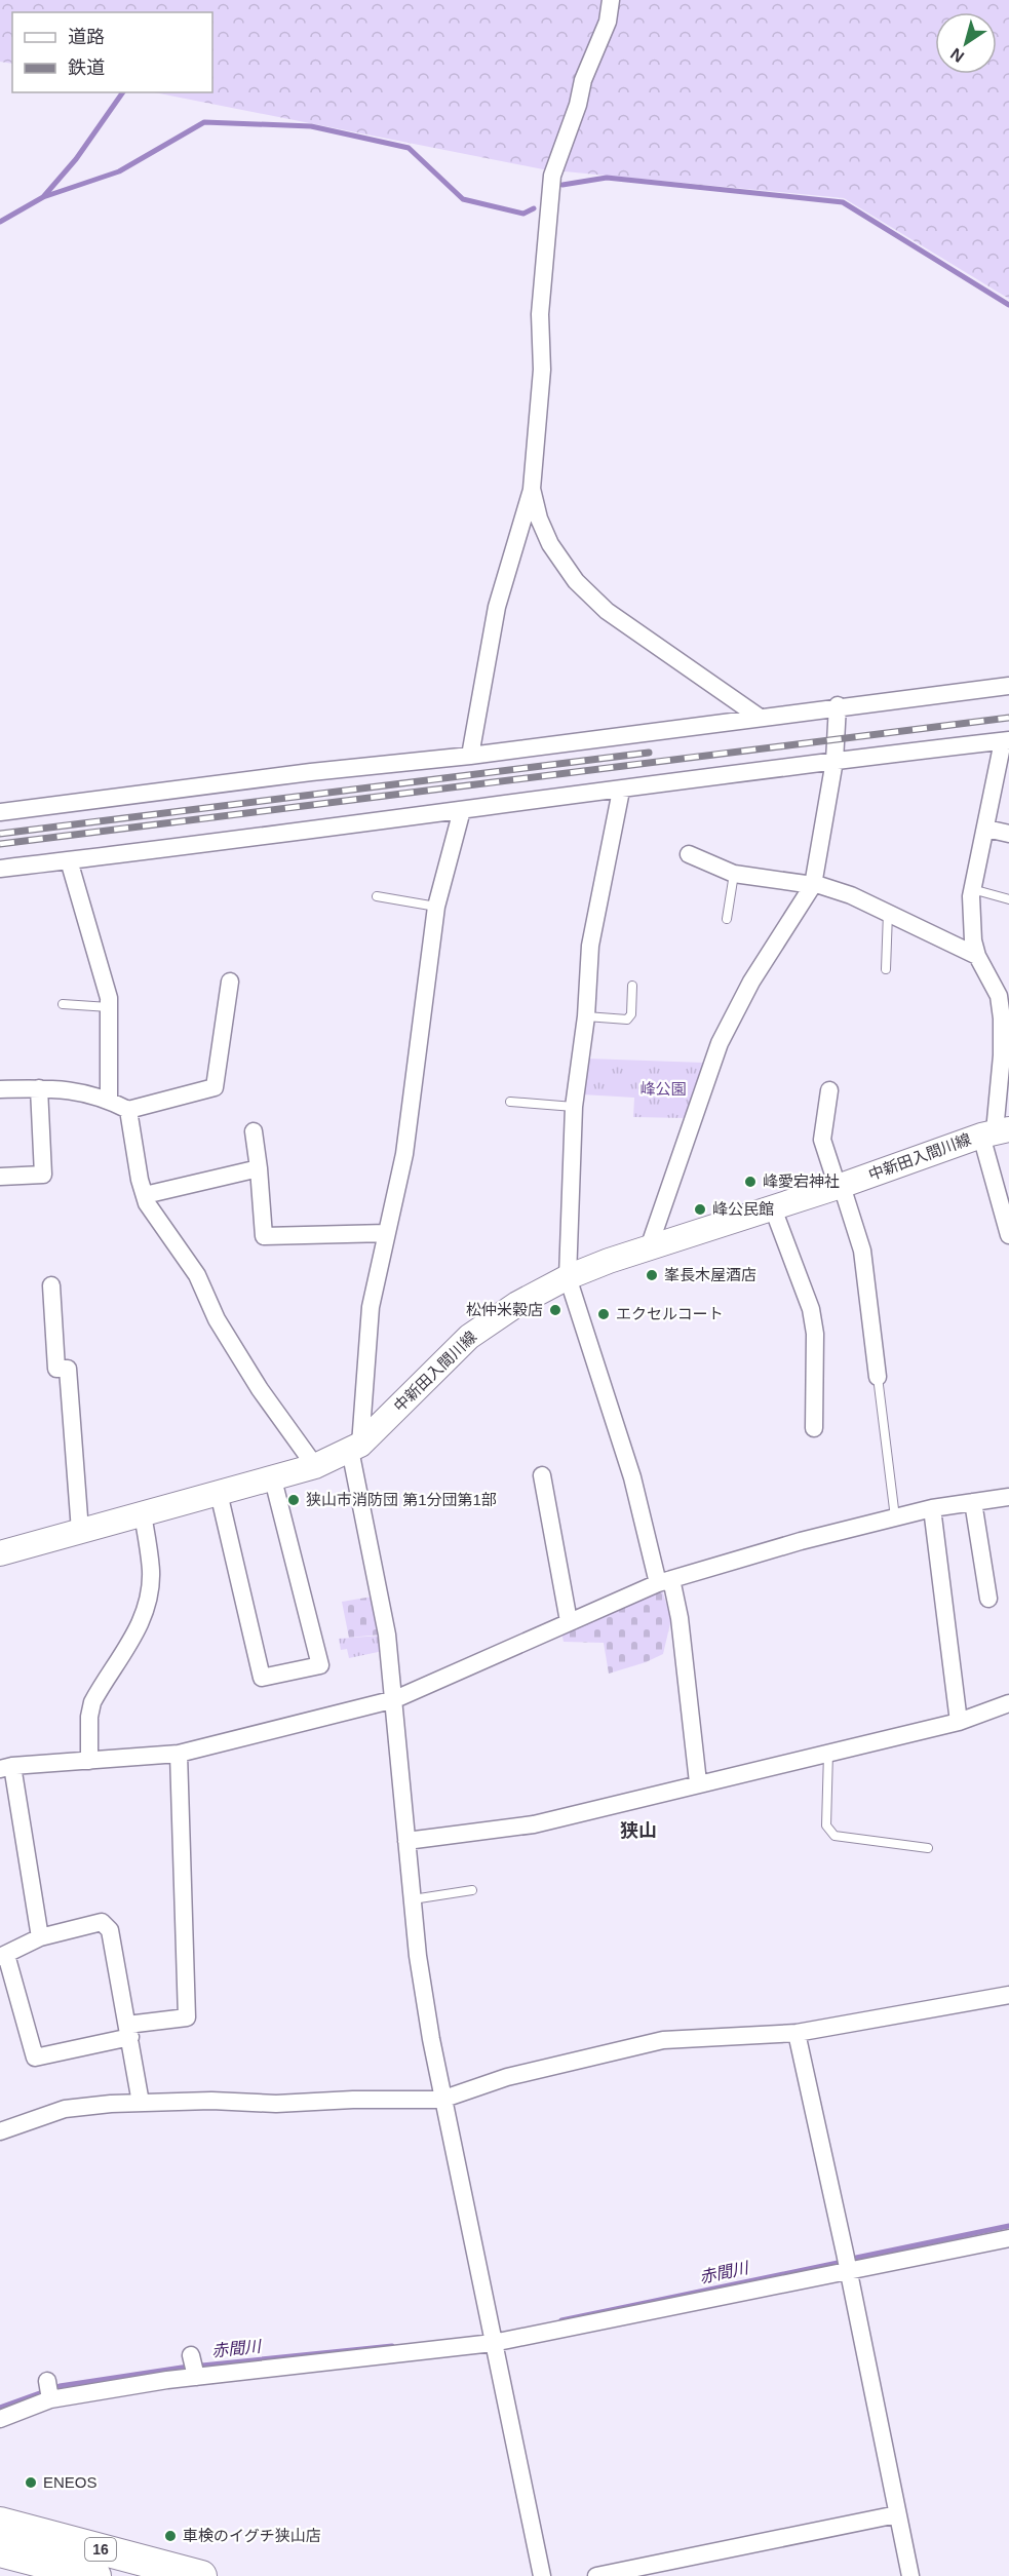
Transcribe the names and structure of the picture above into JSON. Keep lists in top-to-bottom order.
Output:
{
  "streets": {
    "highway": ["16"],
    "main road": ["中新田入間川線"]
  },
  "districts": ["狭山"],
  "water": ["赤間川"],
  "parks": ["峰公園"],
  "places": [
    "峰愛宕神社",
    "峰公民館",
    "峯長木屋酒店",
    "松仲米穀店",
    "エクセルコート",
    "狭山市消防団 第1分団第1部",
    "ENEOS",
    "車検のイグチ狭山店"
  ],
  "legend": ["道路", "鉄道"],
  "north": "bottom left"
}
